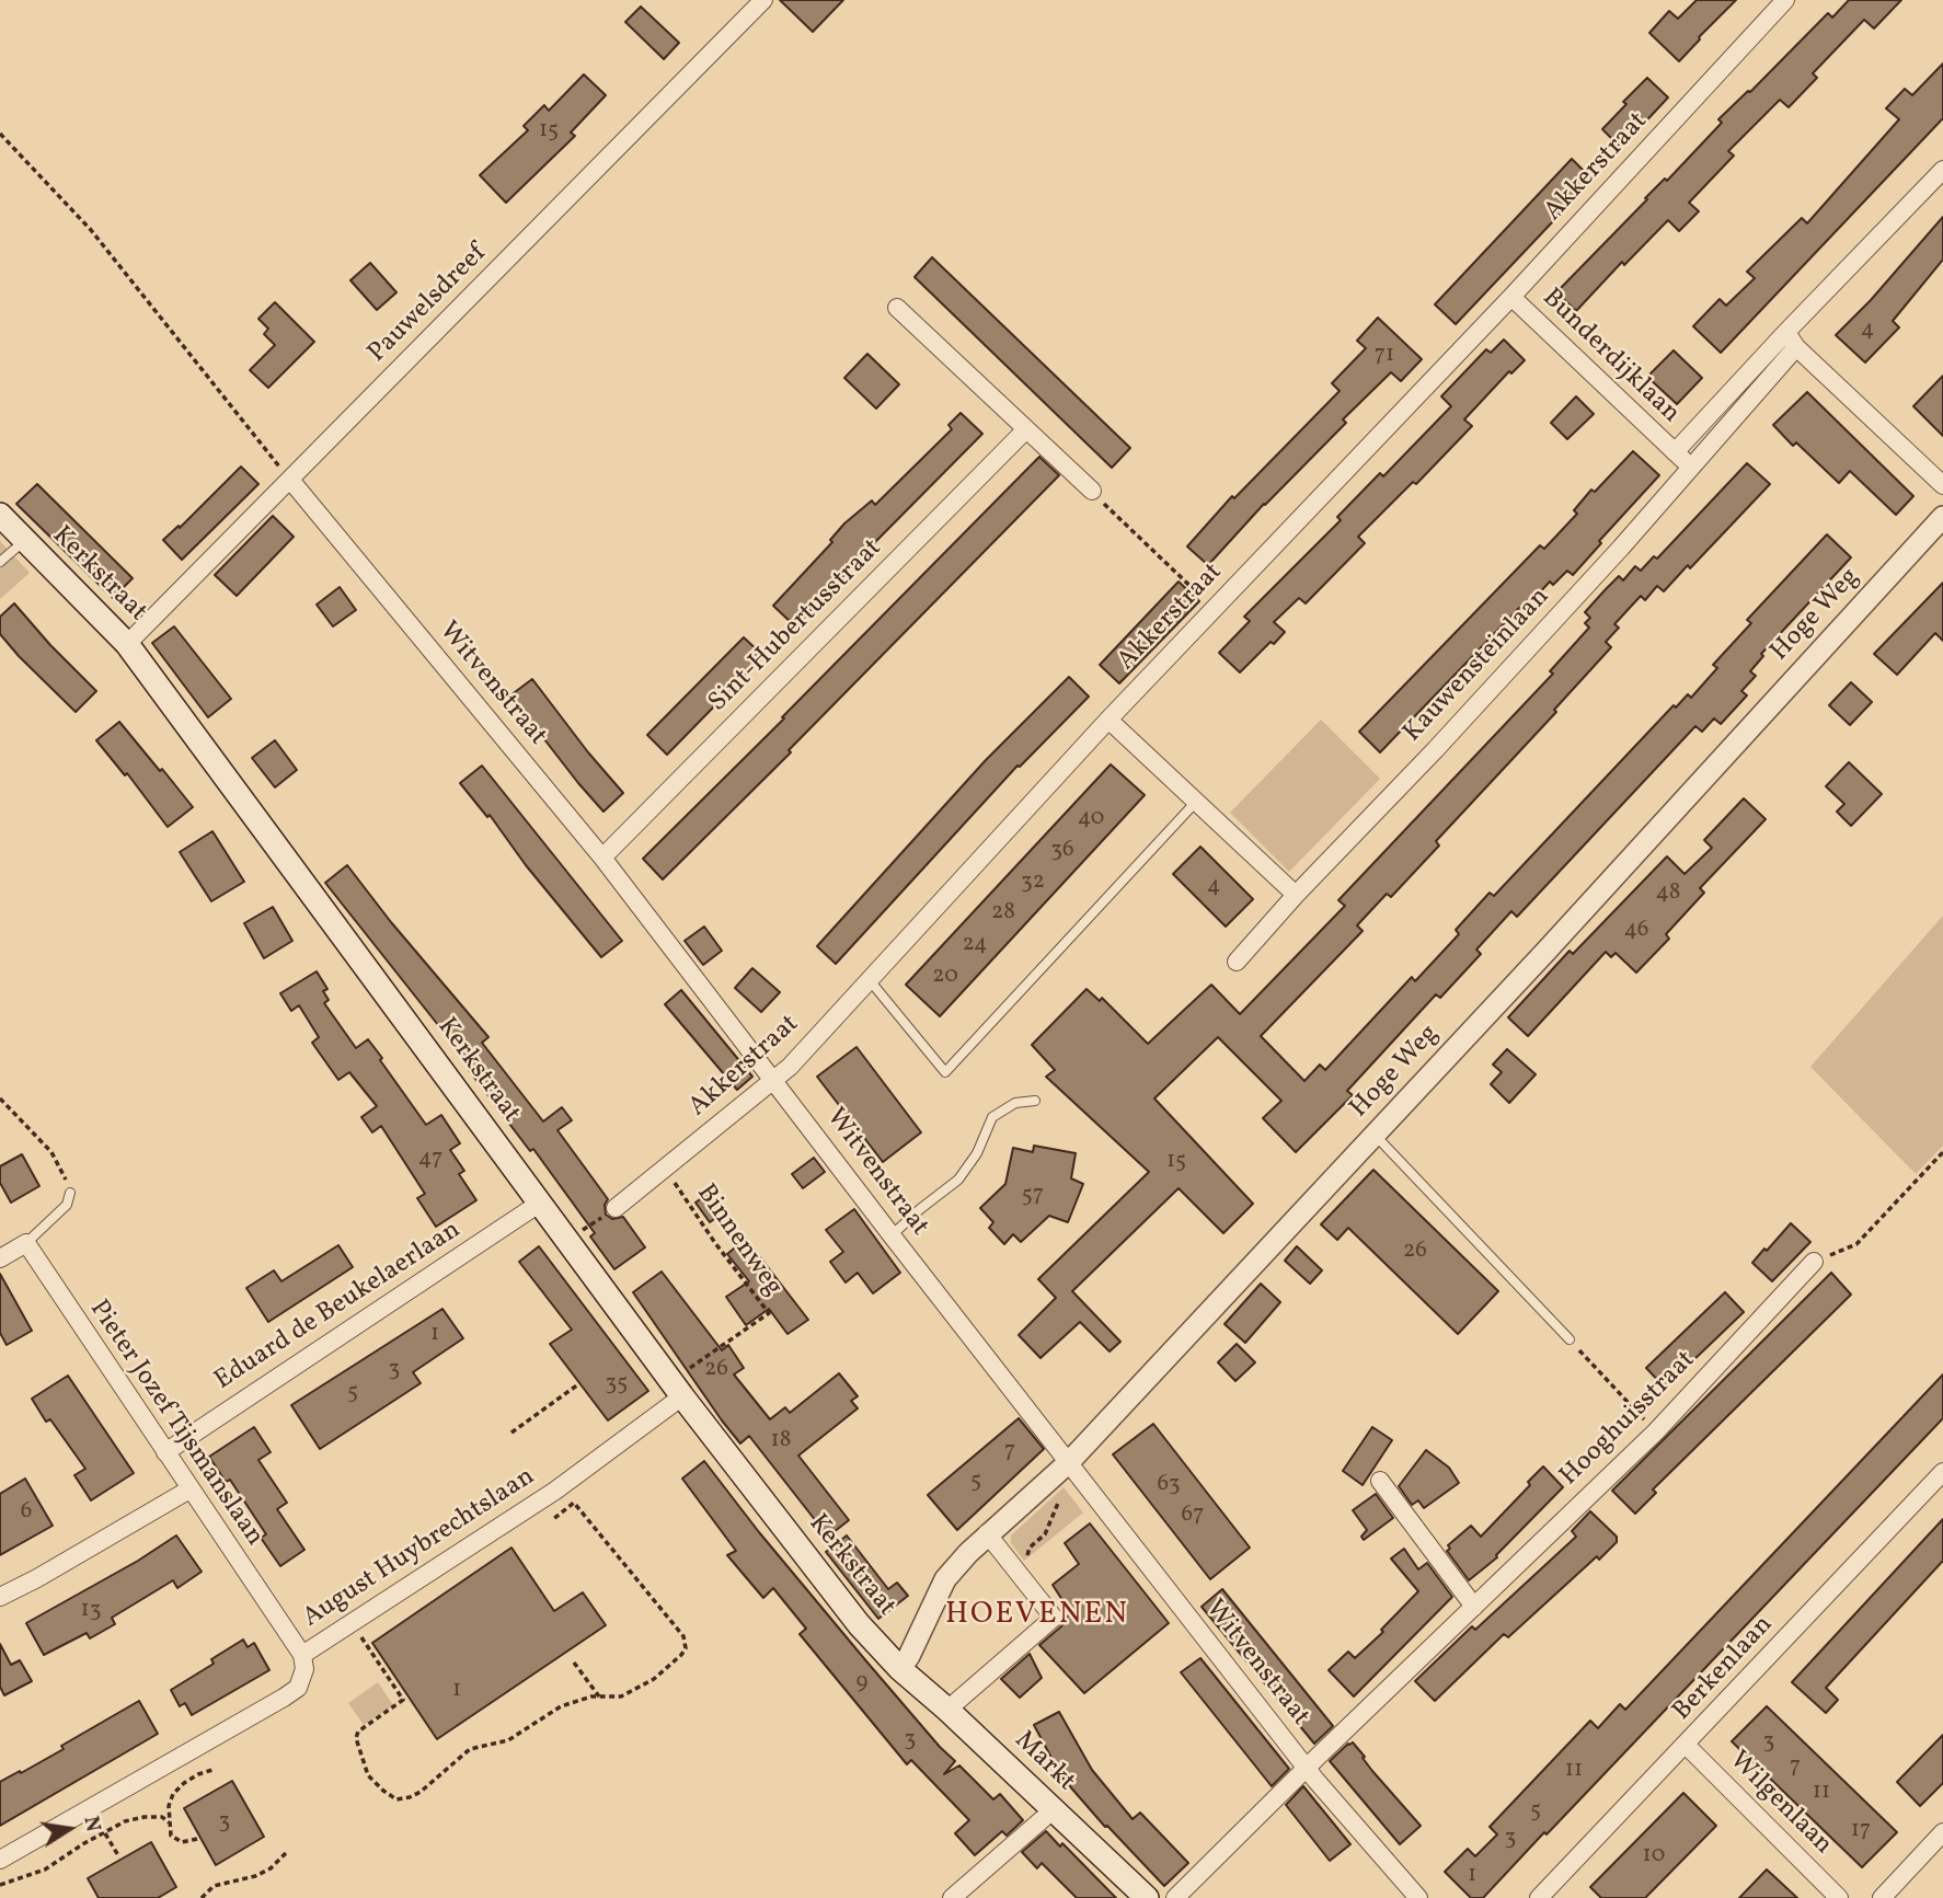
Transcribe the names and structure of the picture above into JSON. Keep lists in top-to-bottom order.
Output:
{
  "streets": {
    "main road": ["Kerkstraat", "Markt"],
    "street": [
      "Akkerstraat",
      "Pauwelsdreef",
      "Bunderdijklaan",
      "Hoge Weg",
      "Sint-Hubertusstraat",
      "Kauwensteinlaan",
      "Witvenstraat",
      "Eduard de Beukelaerlaan",
      "Hooghuisstraat",
      "Pieter Jozef Tijsmanslaan",
      "August Huybrechtslaan",
      "Berkenlaan",
      "Wilgenlaan"
    ],
    "path": ["Binnenweg"]
  },
  "crossings": [
    ["Akkerstraat", "Bunderdijklaan"],
    ["Akkerstraat", "Witvenstraat"],
    ["Akkerstraat", "Binnenweg"],
    ["Pauwelsdreef", "Kerkstraat"],
    ["Pauwelsdreef", "Witvenstraat"],
    ["Bunderdijklaan", "Kauwensteinlaan"],
    ["Kerkstraat", "Hoge Weg"],
    ["Kerkstraat", "Binnenweg"],
    ["Kerkstraat", "Eduard de Beukelaerlaan"],
    ["Kerkstraat", "August Huybrechtslaan"],
    ["Kerkstraat", "Markt"],
    ["Hoge Weg", "Witvenstraat"],
    ["Hoge Weg", "Markt"],
    ["Sint-Hubertusstraat", "Witvenstraat"],
    ["Witvenstraat", "Hooghuisstraat"],
    ["Binnenweg", "August Huybrechtslaan"],
    ["Eduard de Beukelaerlaan", "Pieter Jozef Tijsmanslaan"],
    ["Pieter Jozef Tijsmanslaan", "August Huybrechtslaan"],
    ["Berkenlaan", "Wilgenlaan"]
  ],
  "districts": ["HOEVENEN"],
  "house_numbers": [
    "15",
    "4",
    "71",
    "40",
    "36",
    "32",
    "4",
    "48",
    "28",
    "46",
    "24",
    "20",
    "47",
    "15",
    "57",
    "26",
    "1",
    "3",
    "26",
    "35",
    "5",
    "18",
    "7",
    "5",
    "63",
    "6",
    "67",
    "13",
    "9",
    "1",
    "3",
    "3",
    "7",
    "11",
    "11",
    "5",
    "3",
    "17",
    "3",
    "10",
    "1"
  ],
  "north": "right"
}
